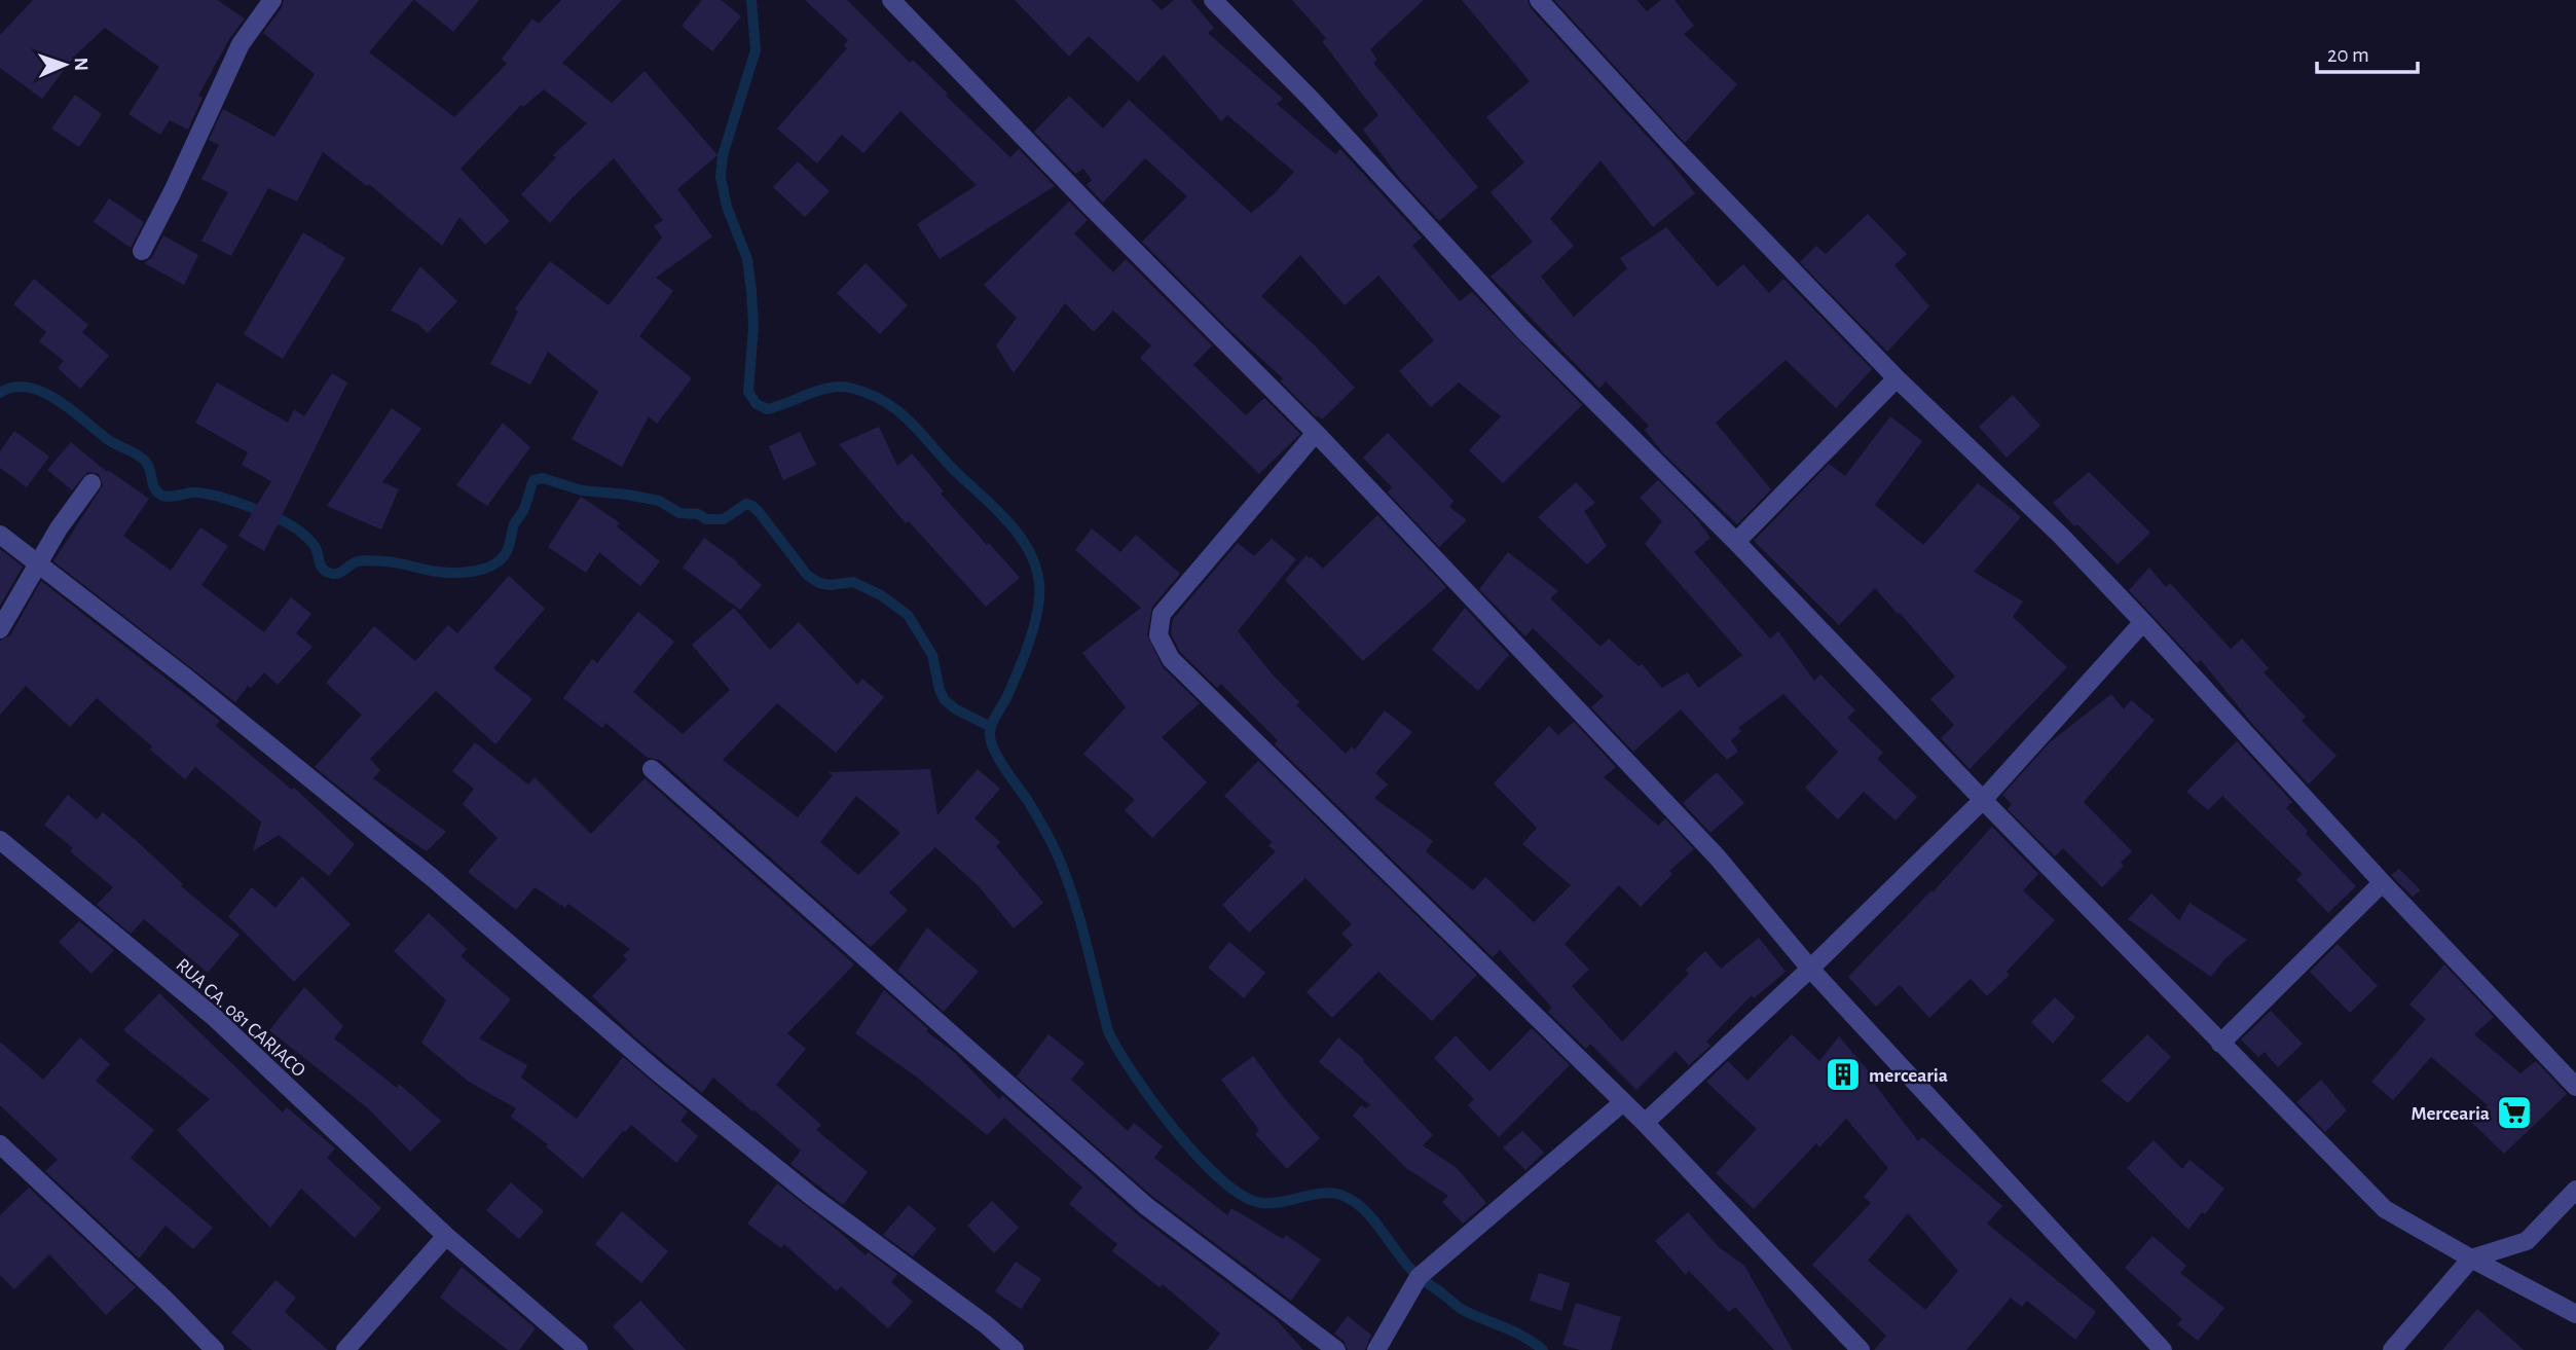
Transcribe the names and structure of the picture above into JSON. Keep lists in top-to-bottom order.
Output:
{
  "streets": {
    "street": ["RUA CA. 081 CARIACO"]
  },
  "places": {
    "building": ["mercearia"],
    "supermarket": ["Mercearia"]
  },
  "scale_bar": "20 m",
  "north": "right"
}
